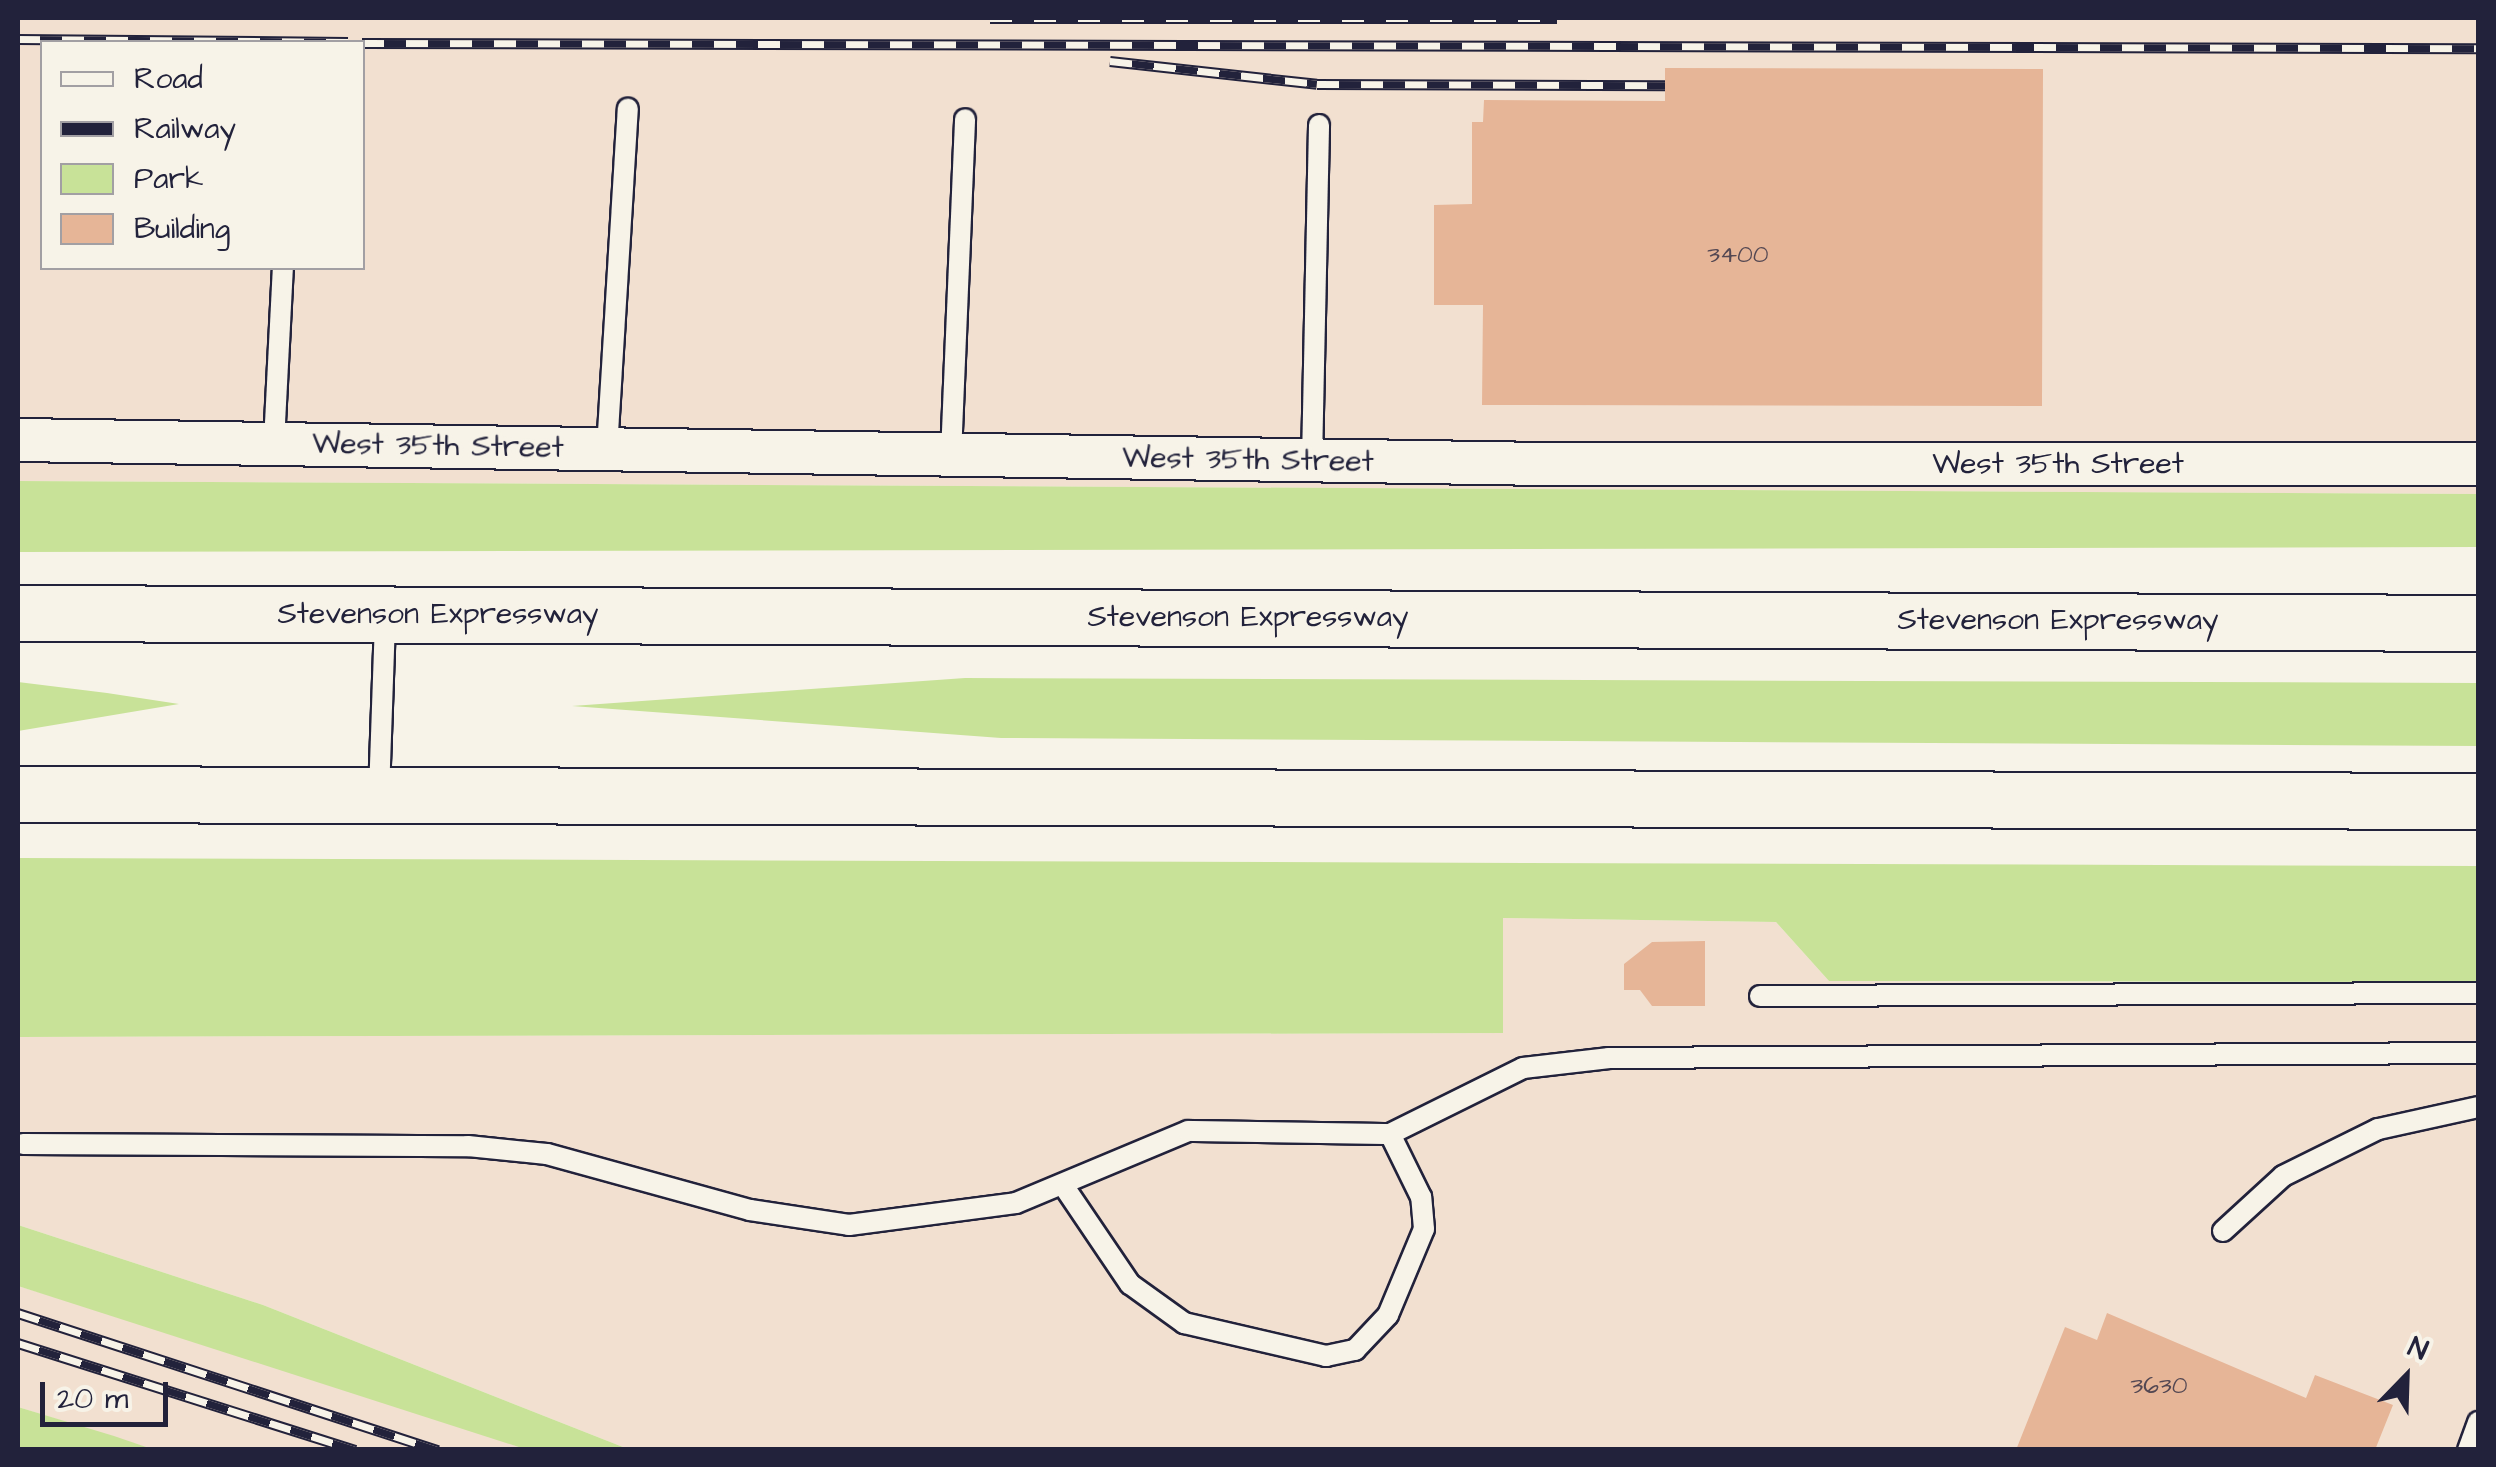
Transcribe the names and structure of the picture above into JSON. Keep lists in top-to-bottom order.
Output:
{
  "streets": {
    "highway": ["Stevenson Expressway"],
    "street": ["West 35th Street"]
  },
  "house_numbers": ["3400", "3630"],
  "legend": [
    "Road",
    "Railway",
    "Park",
    "Building"
  ],
  "scale_bar": "20 m",
  "north": "top right"
}
